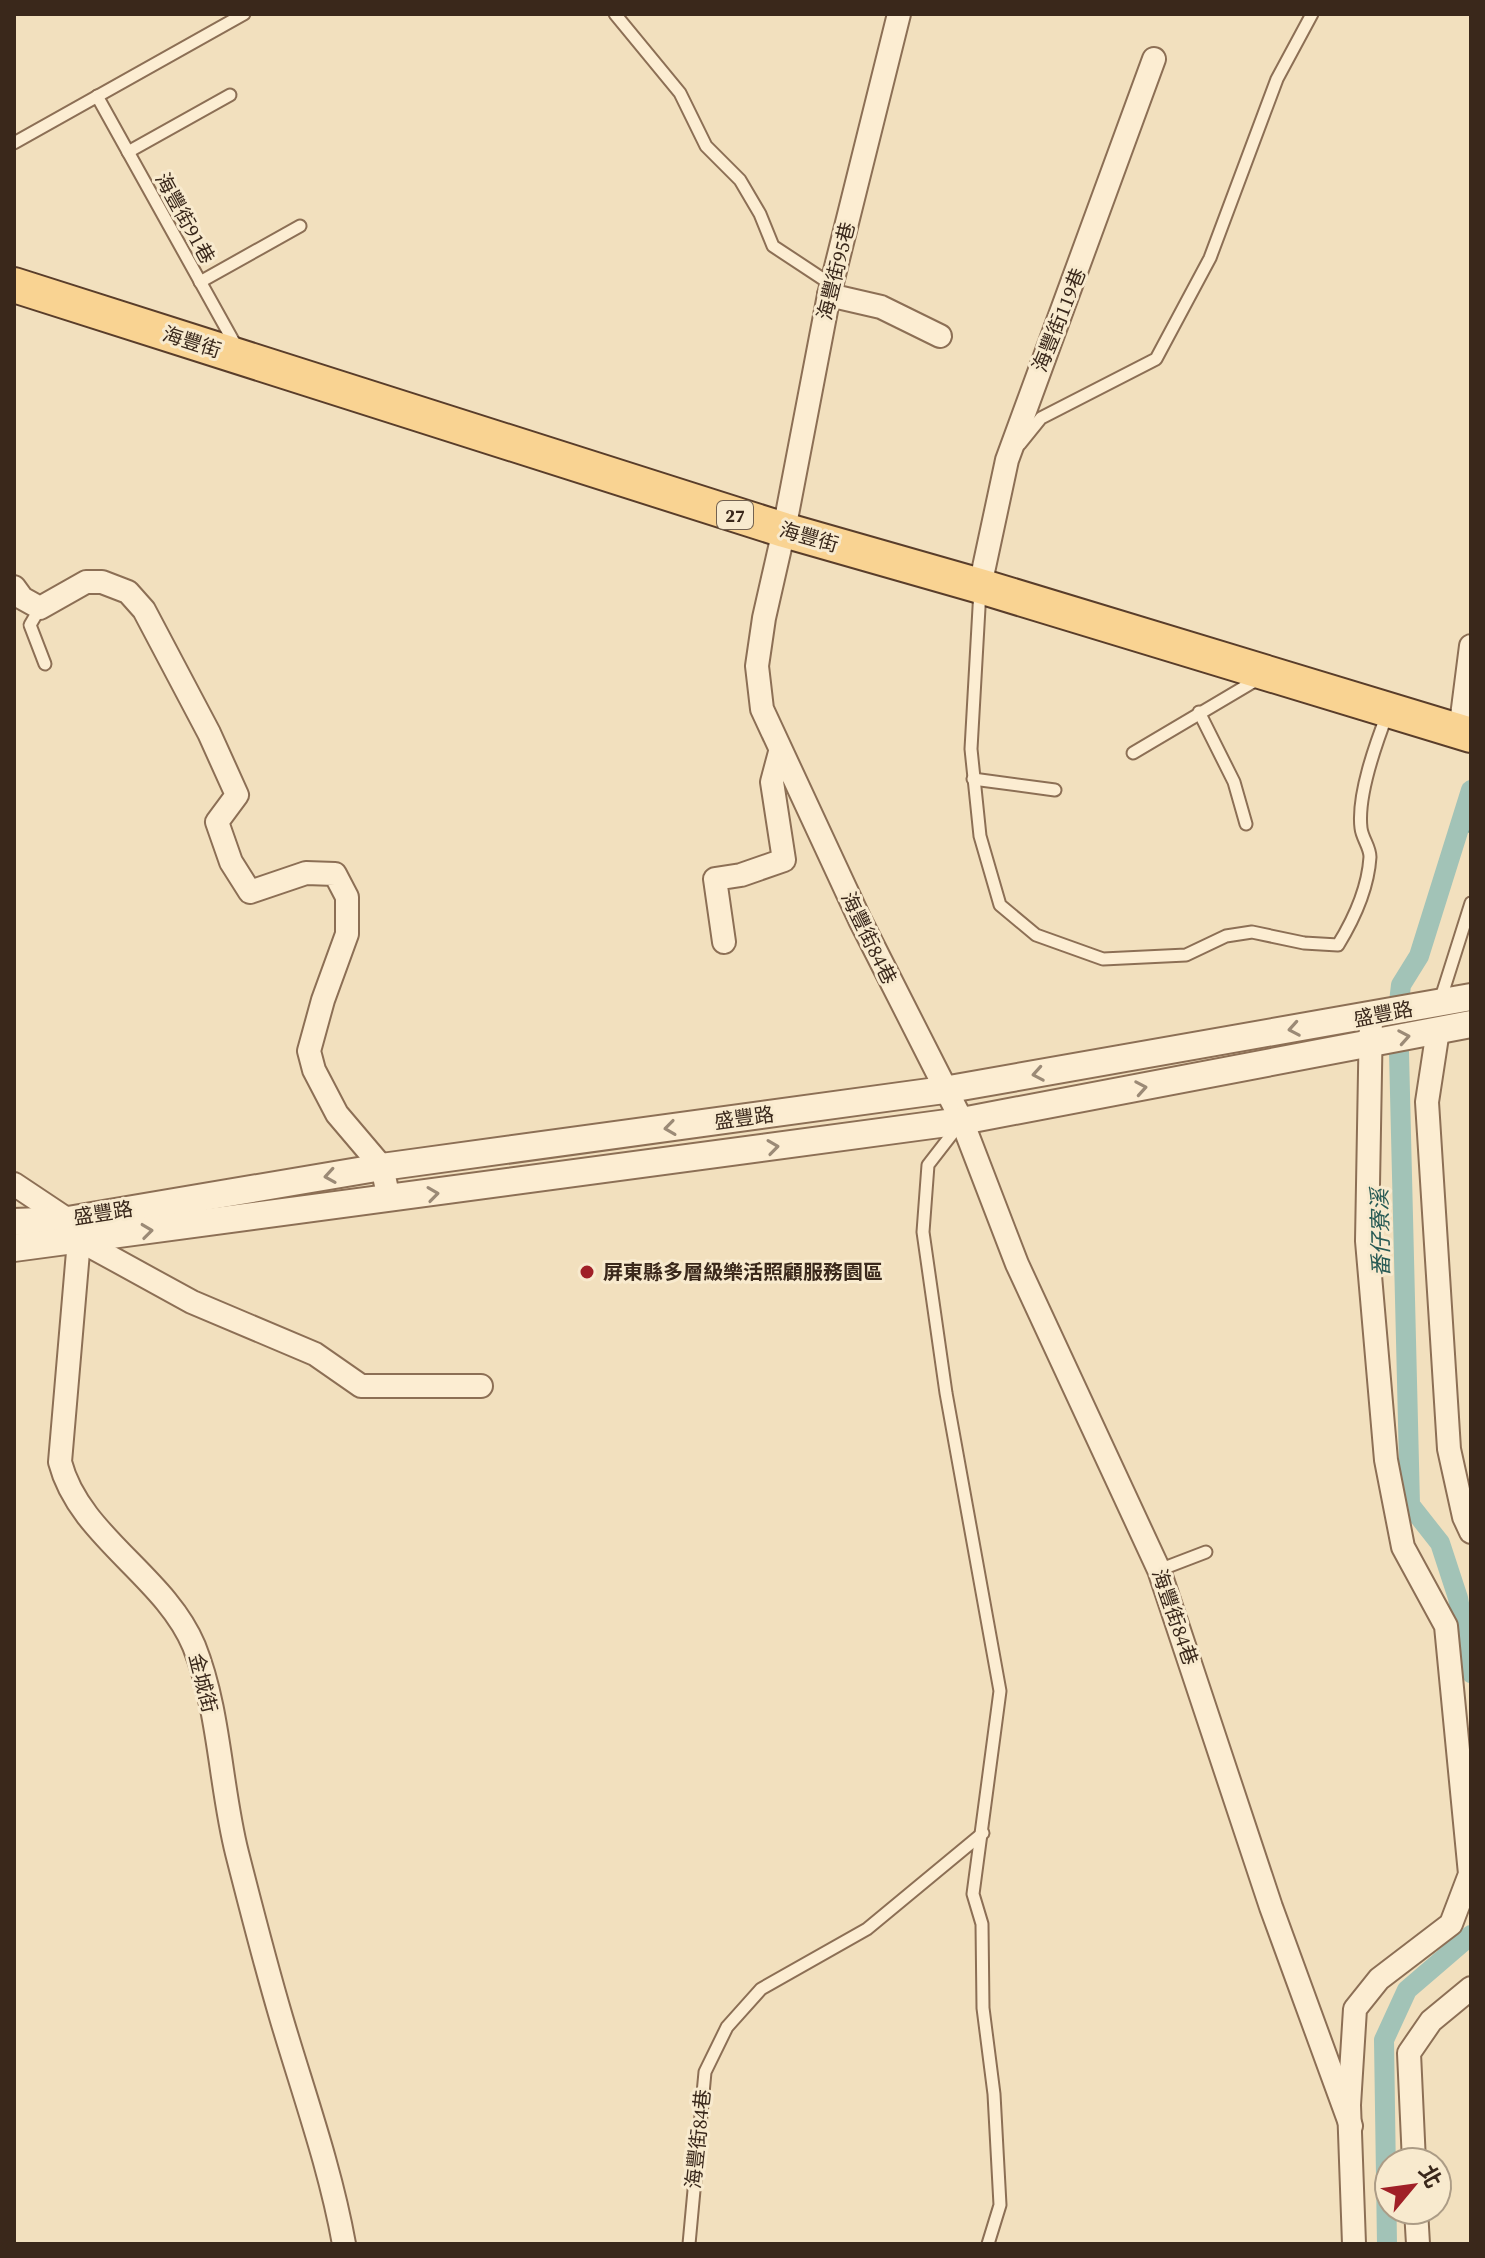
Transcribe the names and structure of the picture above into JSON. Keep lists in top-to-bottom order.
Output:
{
  "streets": {
    "main road": ["海豐街", "27"],
    "street": [
      "海豐街95巷",
      "海豐街119巷",
      "海豐街84巷",
      "盛豐路",
      "金城街"
    ],
    "lane": ["海豐街91巷"]
  },
  "crossings": [
    ["海豐街91巷", "海豐街"],
    ["海豐街95巷", "海豐街"],
    ["海豐街95巷", "海豐街84巷"],
    ["海豐街119巷", "海豐街"],
    ["海豐街", "海豐街84巷"],
    ["海豐街84巷", "盛豐路"],
    ["盛豐路", "金城街"]
  ],
  "water": ["番仔寮溪"],
  "places": ["屏東縣多層級樂活照顧服務園區"],
  "north": "top right"
}
